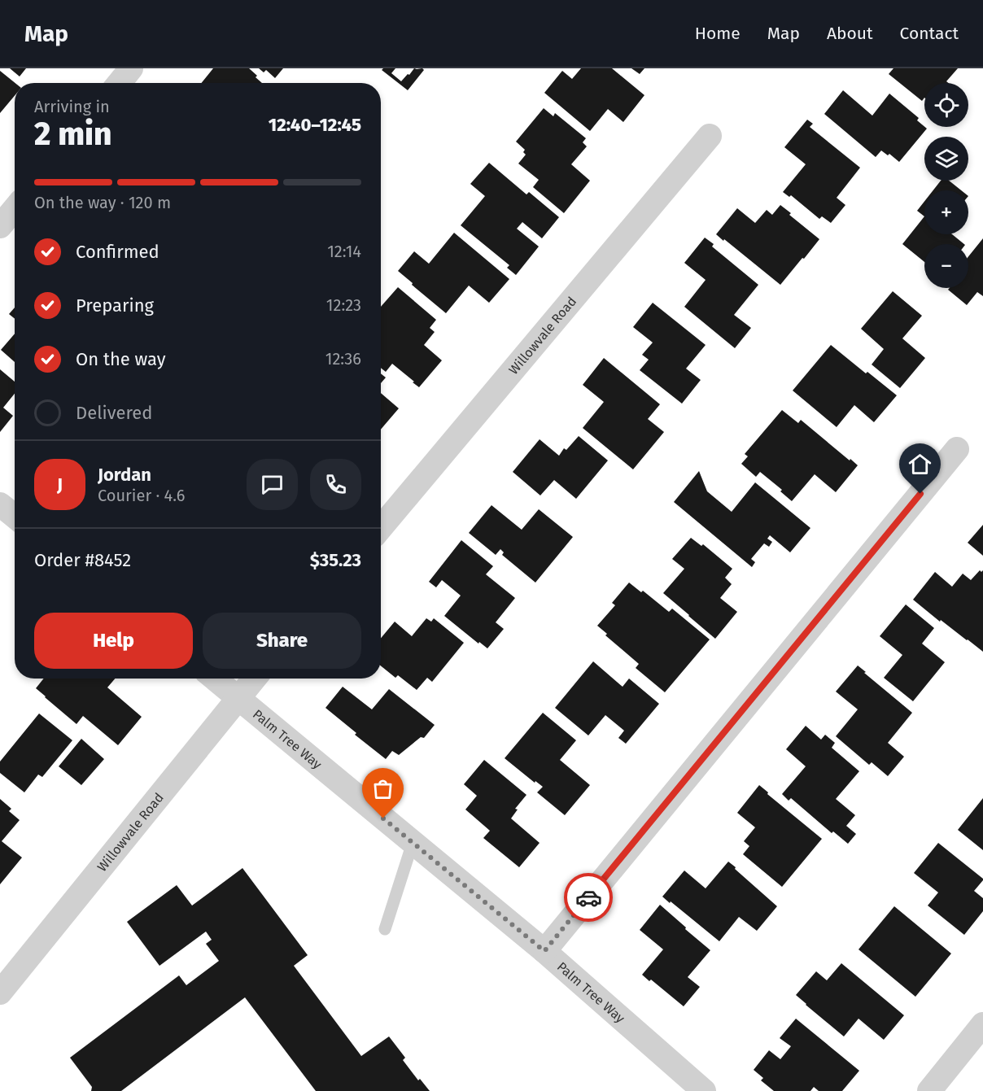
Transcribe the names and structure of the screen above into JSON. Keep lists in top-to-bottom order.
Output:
{
  "streets": {
    "street": ["Willowvale Road", "Palm Tree Way"]
  },
  "crossings": [
    ["Willowvale Road", "Palm Tree Way"]
  ],
  "page": {
    "header": "Map",
    "nav": [
      "Home",
      "Map",
      "About",
      "Contact"
    ],
    "map_buttons": ["+", "−"],
    "heading": ["2 min", "Arriving in", "12:40–12:45"],
    "panel": [
      "Jordan",
      "Courier · 4.6",
      "Order #8452",
      "$35.23"
    ],
    "bar": "On the way · 120 m",
    "list": [
      ["Confirmed", "12:14"],
      ["Preparing", "12:23"],
      ["On the way", "12:36"],
      "Delivered"
    ],
    "round": "J",
    "buttons": ["Help", "Share"]
  }
}
